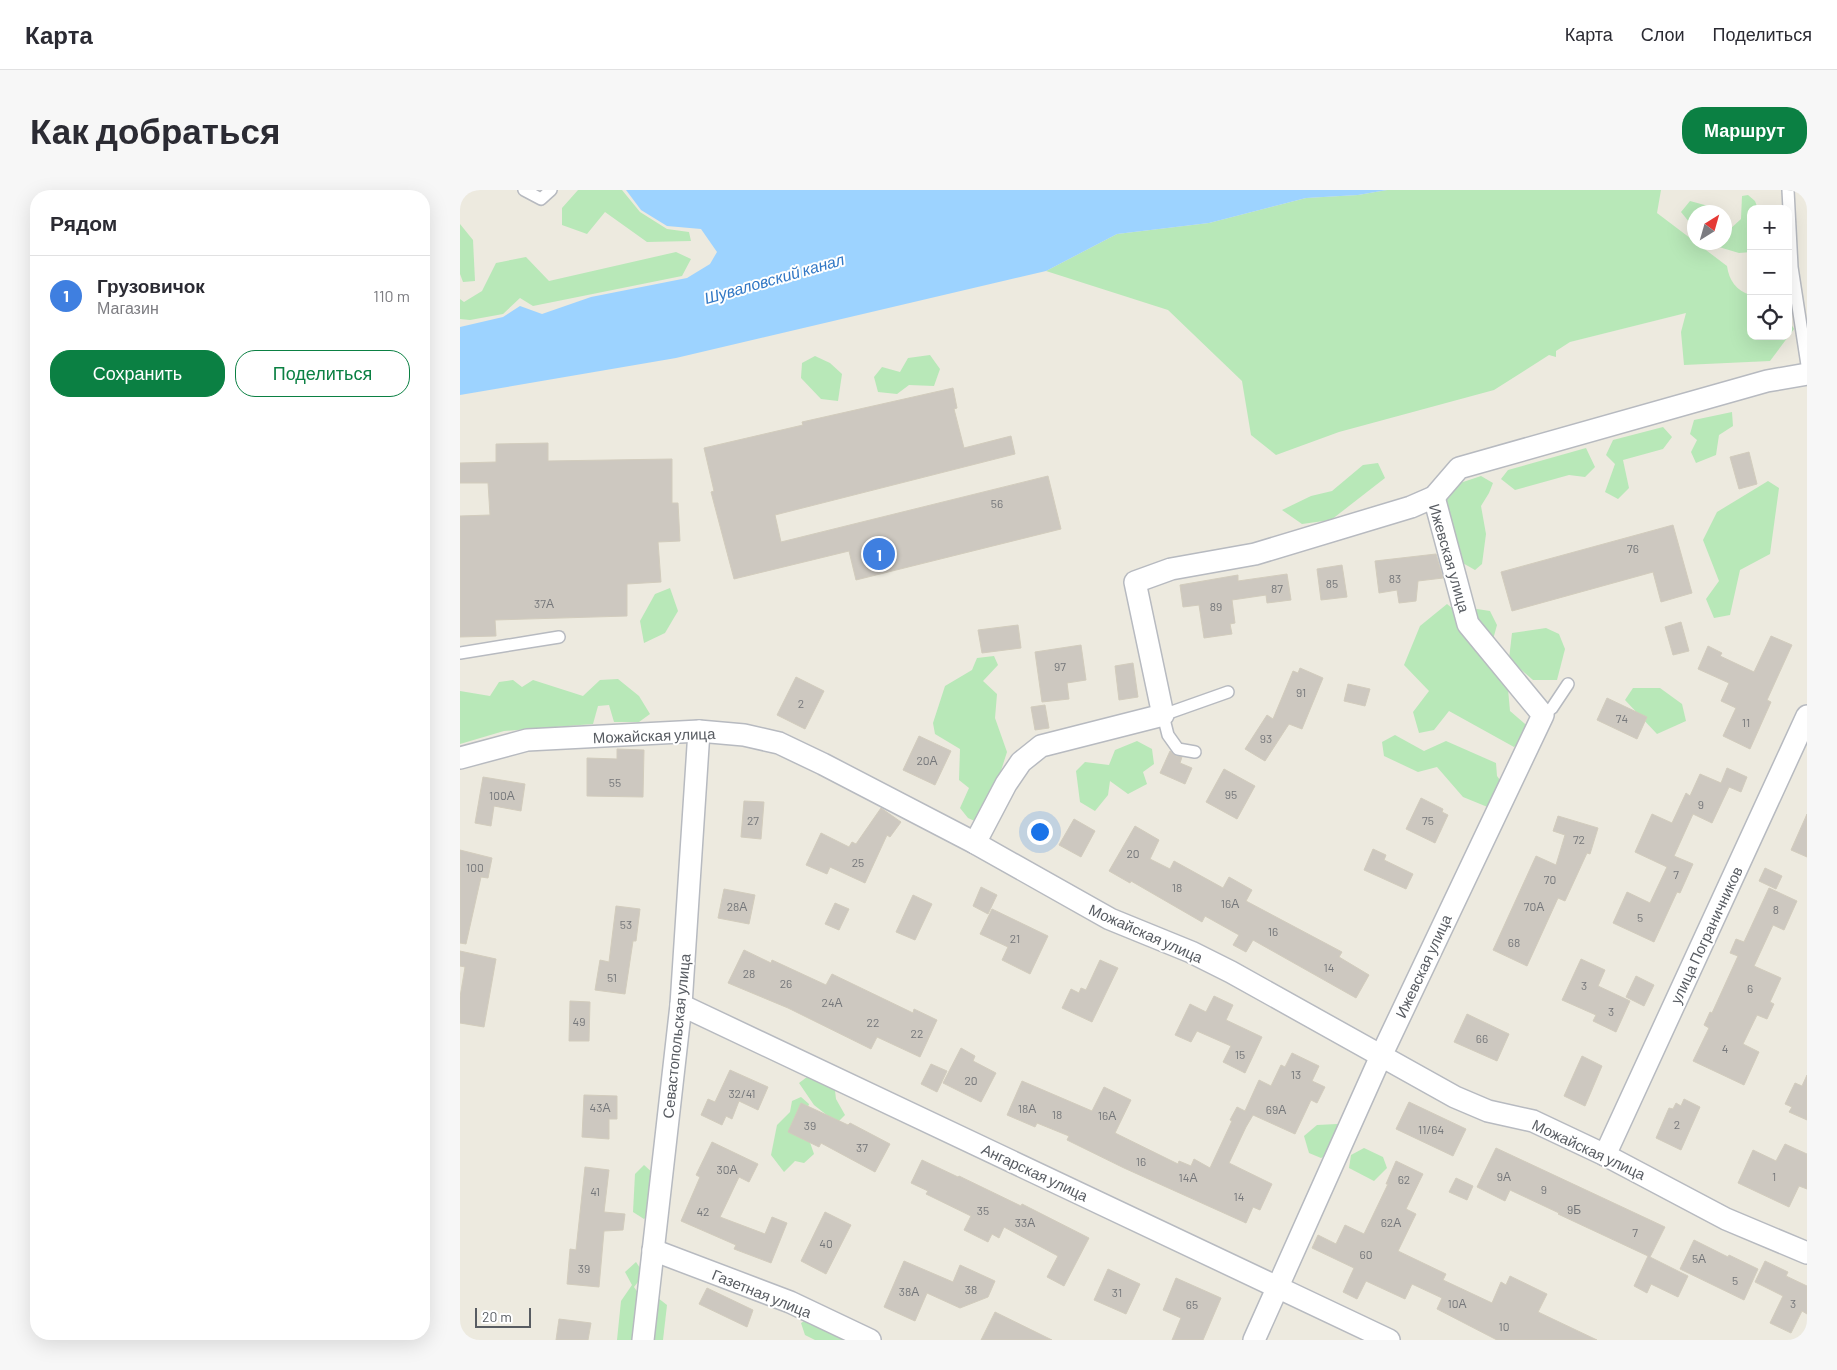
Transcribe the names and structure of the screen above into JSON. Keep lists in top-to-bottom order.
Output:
{
  "streets": {
    "street": [
      "Ижевская улица",
      "Можайская улица",
      "улица Пограничников",
      "Севастопольская улица",
      "Ангарская улица",
      "Газетная улица"
    ]
  },
  "crossings": [
    ["Ижевская улица", "Можайская улица"],
    ["Ижевская улица", "Ангарская улица"],
    ["Можайская улица", "улица Пограничников"],
    ["Можайская улица", "Севастопольская улица"],
    ["Севастопольская улица", "Ангарская улица"],
    ["Севастопольская улица", "Газетная улица"]
  ],
  "water": ["Шуваловский канал"],
  "house_numbers": [
    "56",
    "76",
    "83",
    "85",
    "87",
    "37А",
    "89",
    "97",
    "91",
    "2",
    "74",
    "11",
    "93",
    "20А",
    "55",
    "95",
    "100А",
    "9",
    "27",
    "75",
    "72",
    "20",
    "25",
    "100",
    "7",
    "70",
    "18",
    "16А",
    "28А",
    "70А",
    "8",
    "5",
    "53",
    "16",
    "21",
    "68",
    "14",
    "28",
    "51",
    "26",
    "3",
    "6",
    "24А",
    "3",
    "49",
    "22",
    "22",
    "66",
    "4",
    "15",
    "13",
    "20",
    "32/41",
    "43А",
    "18А",
    "69А",
    "18",
    "16А",
    "2",
    "39",
    "11/64",
    "37",
    "16",
    "30А",
    "9А",
    "1",
    "14А",
    "62",
    "9",
    "41",
    "14",
    "9Б",
    "35",
    "42",
    "33А",
    "62А",
    "7",
    "40",
    "60",
    "5А",
    "39",
    "5",
    "38",
    "38А",
    "31",
    "10А",
    "3",
    "65",
    "10"
  ],
  "scale_bar": "20 m",
  "north": "top right",
  "page": {
    "header": "Карта",
    "nav": ["Карта", "Слои", "Поделиться"],
    "buttons": [
      "Маршрут",
      ["Сохранить", "Поделиться"]
    ],
    "title": "Как добраться",
    "heading": "Рядом",
    "map_buttons": ["+", "−"],
    "list": [
      {
        "mark": "1",
        "name": "Грузовичок",
        "note": "Магазин",
        "value": "110 m"
      }
    ],
    "pins": "1",
    "scale": "20 m"
  }
}
